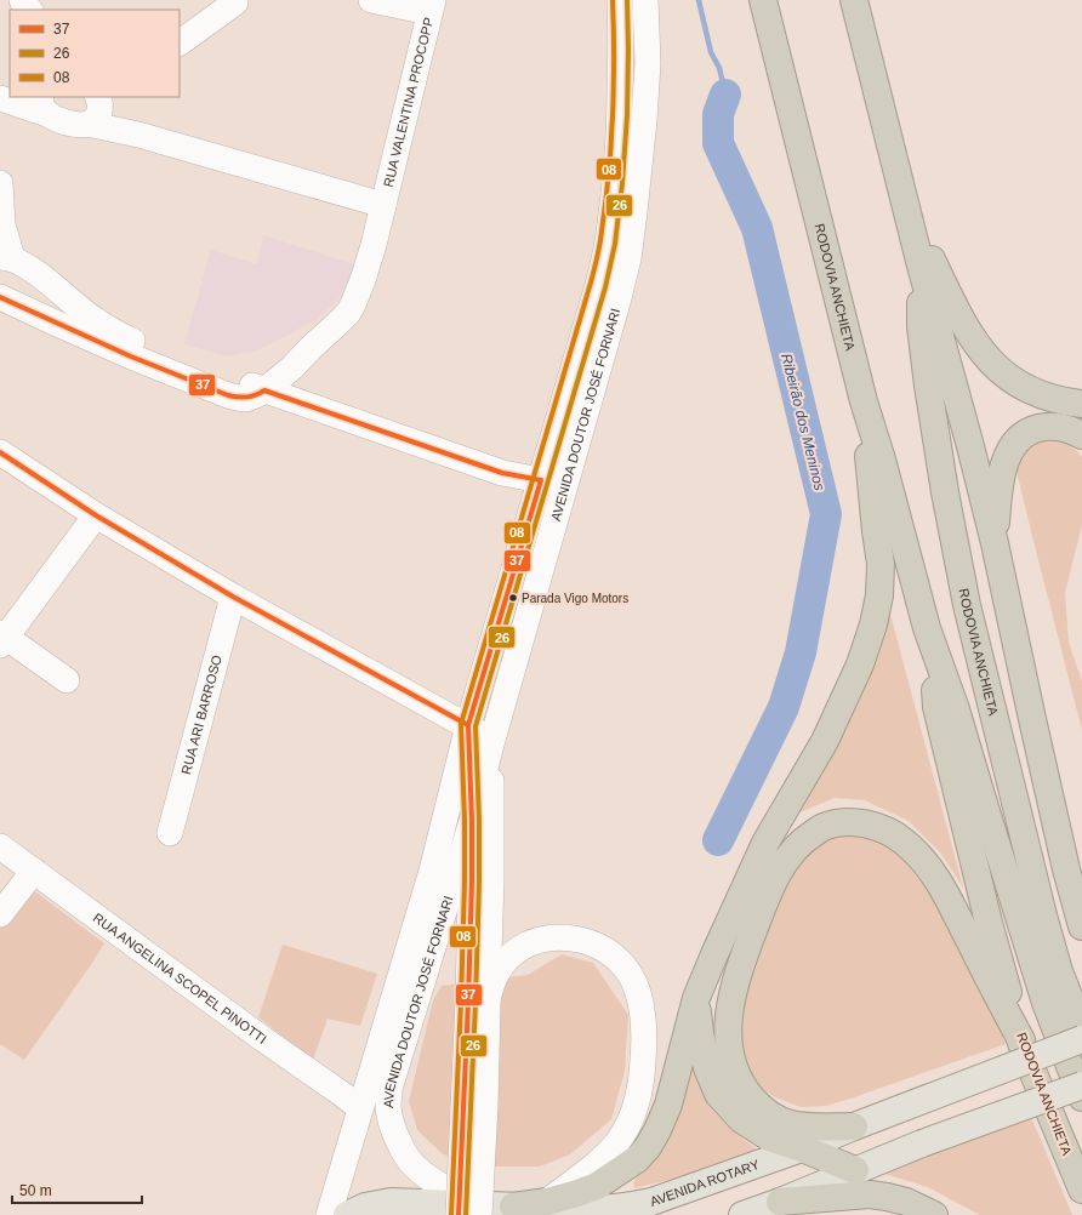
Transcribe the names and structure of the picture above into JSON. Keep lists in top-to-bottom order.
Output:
{
  "streets": {
    "highway": ["RODOVIA ANCHIETA"],
    "main road": ["AVENIDA ROTARY"],
    "street": [
      "RUA VALENTINA PROCOPP",
      "AVENIDA DOUTOR JOSÉ FORNARI",
      "RUA ARI BARROSO",
      "RUA ANGELINA SCOPEL PINOTTI"
    ]
  },
  "crossings": [
    ["AVENIDA DOUTOR JOSÉ FORNARI", "RUA ANGELINA SCOPEL PINOTTI"],
    ["AVENIDA DOUTOR JOSÉ FORNARI", "AVENIDA ROTARY"]
  ],
  "water": ["Ribeirão dos Meninos"],
  "places": ["Parada Vigo Motors"],
  "lines": ["transit line 26", "transit line 08", "transit line 37"],
  "legend": ["37", "26", "08"],
  "scale_bar": "50 m"
}
